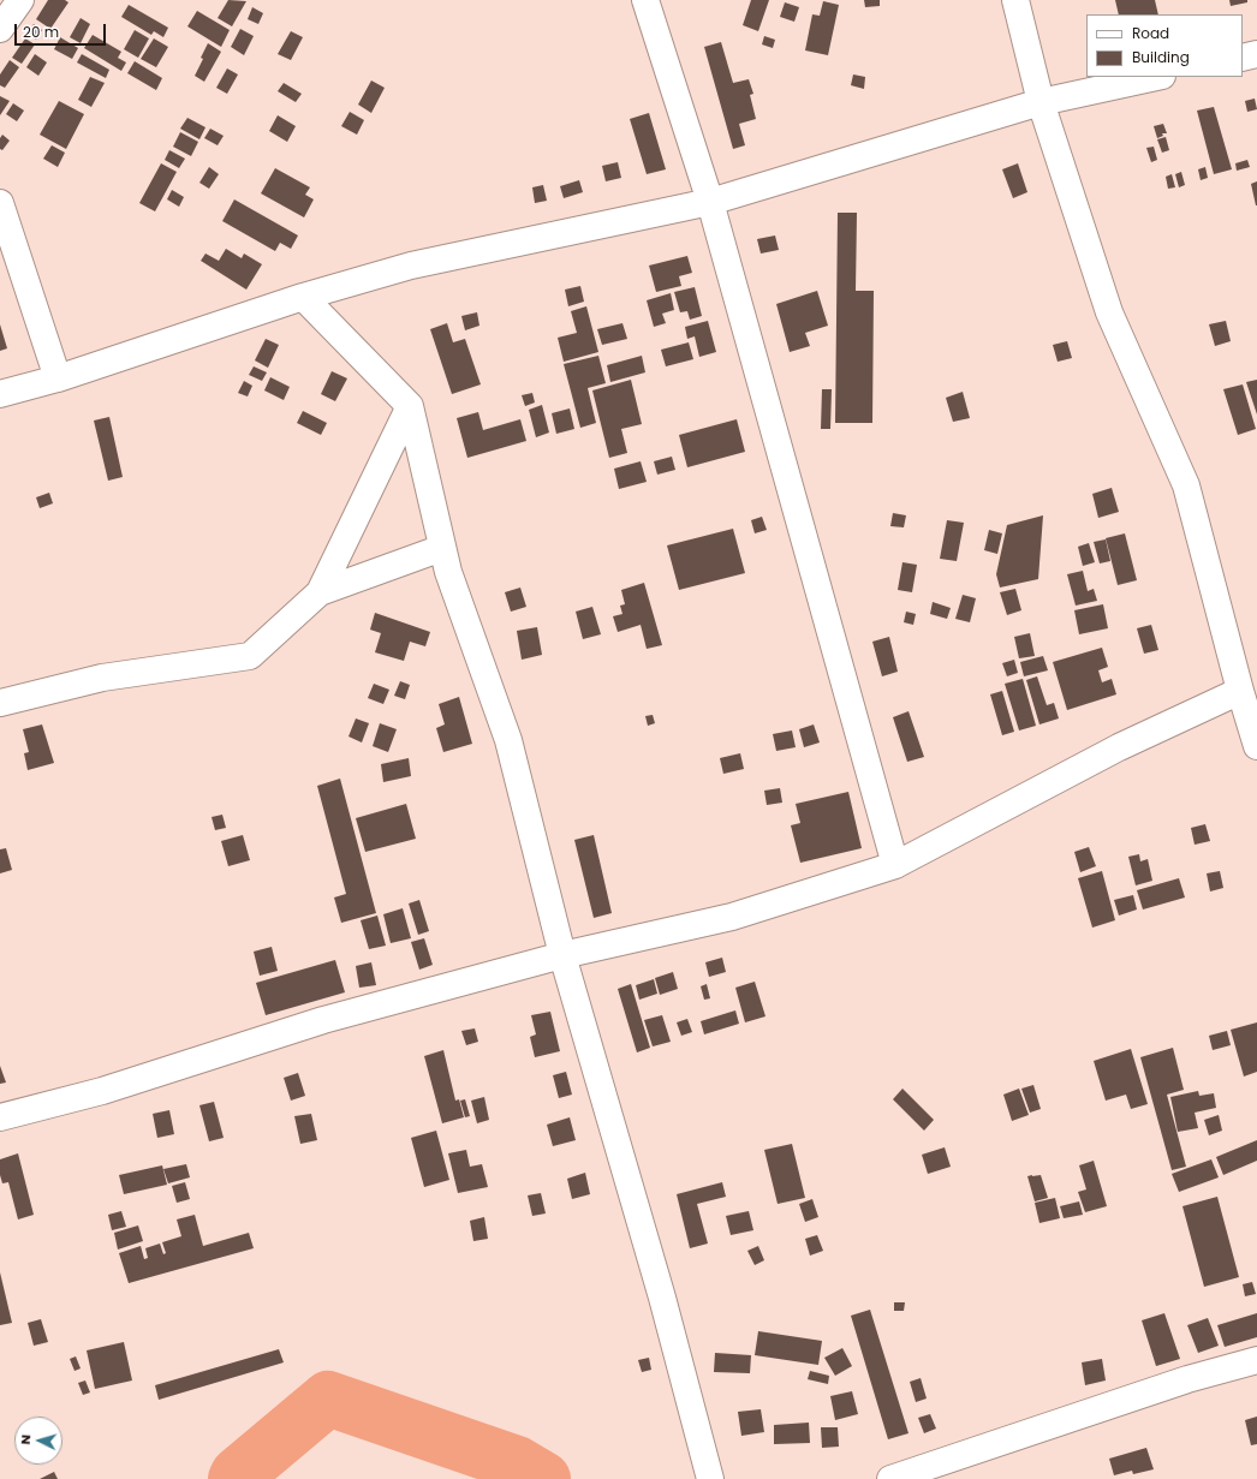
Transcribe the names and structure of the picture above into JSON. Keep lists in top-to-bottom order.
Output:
{
  "legend": ["Road", "Building"],
  "scale_bar": "20 m",
  "north": "left"
}
